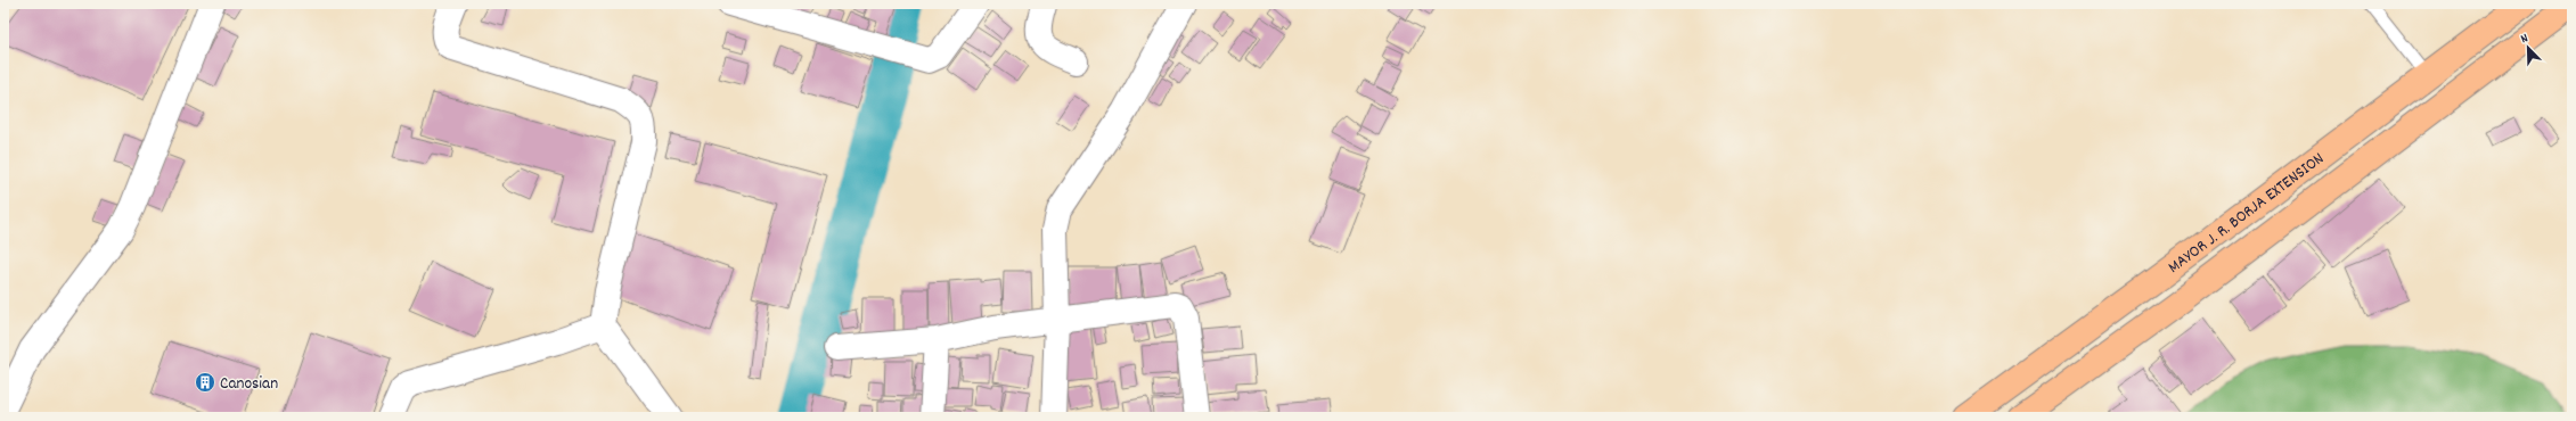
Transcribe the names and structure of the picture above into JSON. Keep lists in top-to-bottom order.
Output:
{
  "streets": {
    "main road": ["MAYOR J. R. BORJA EXTENSION"]
  },
  "places": {
    "building": ["Canosian"]
  },
  "north": "top left"
}
